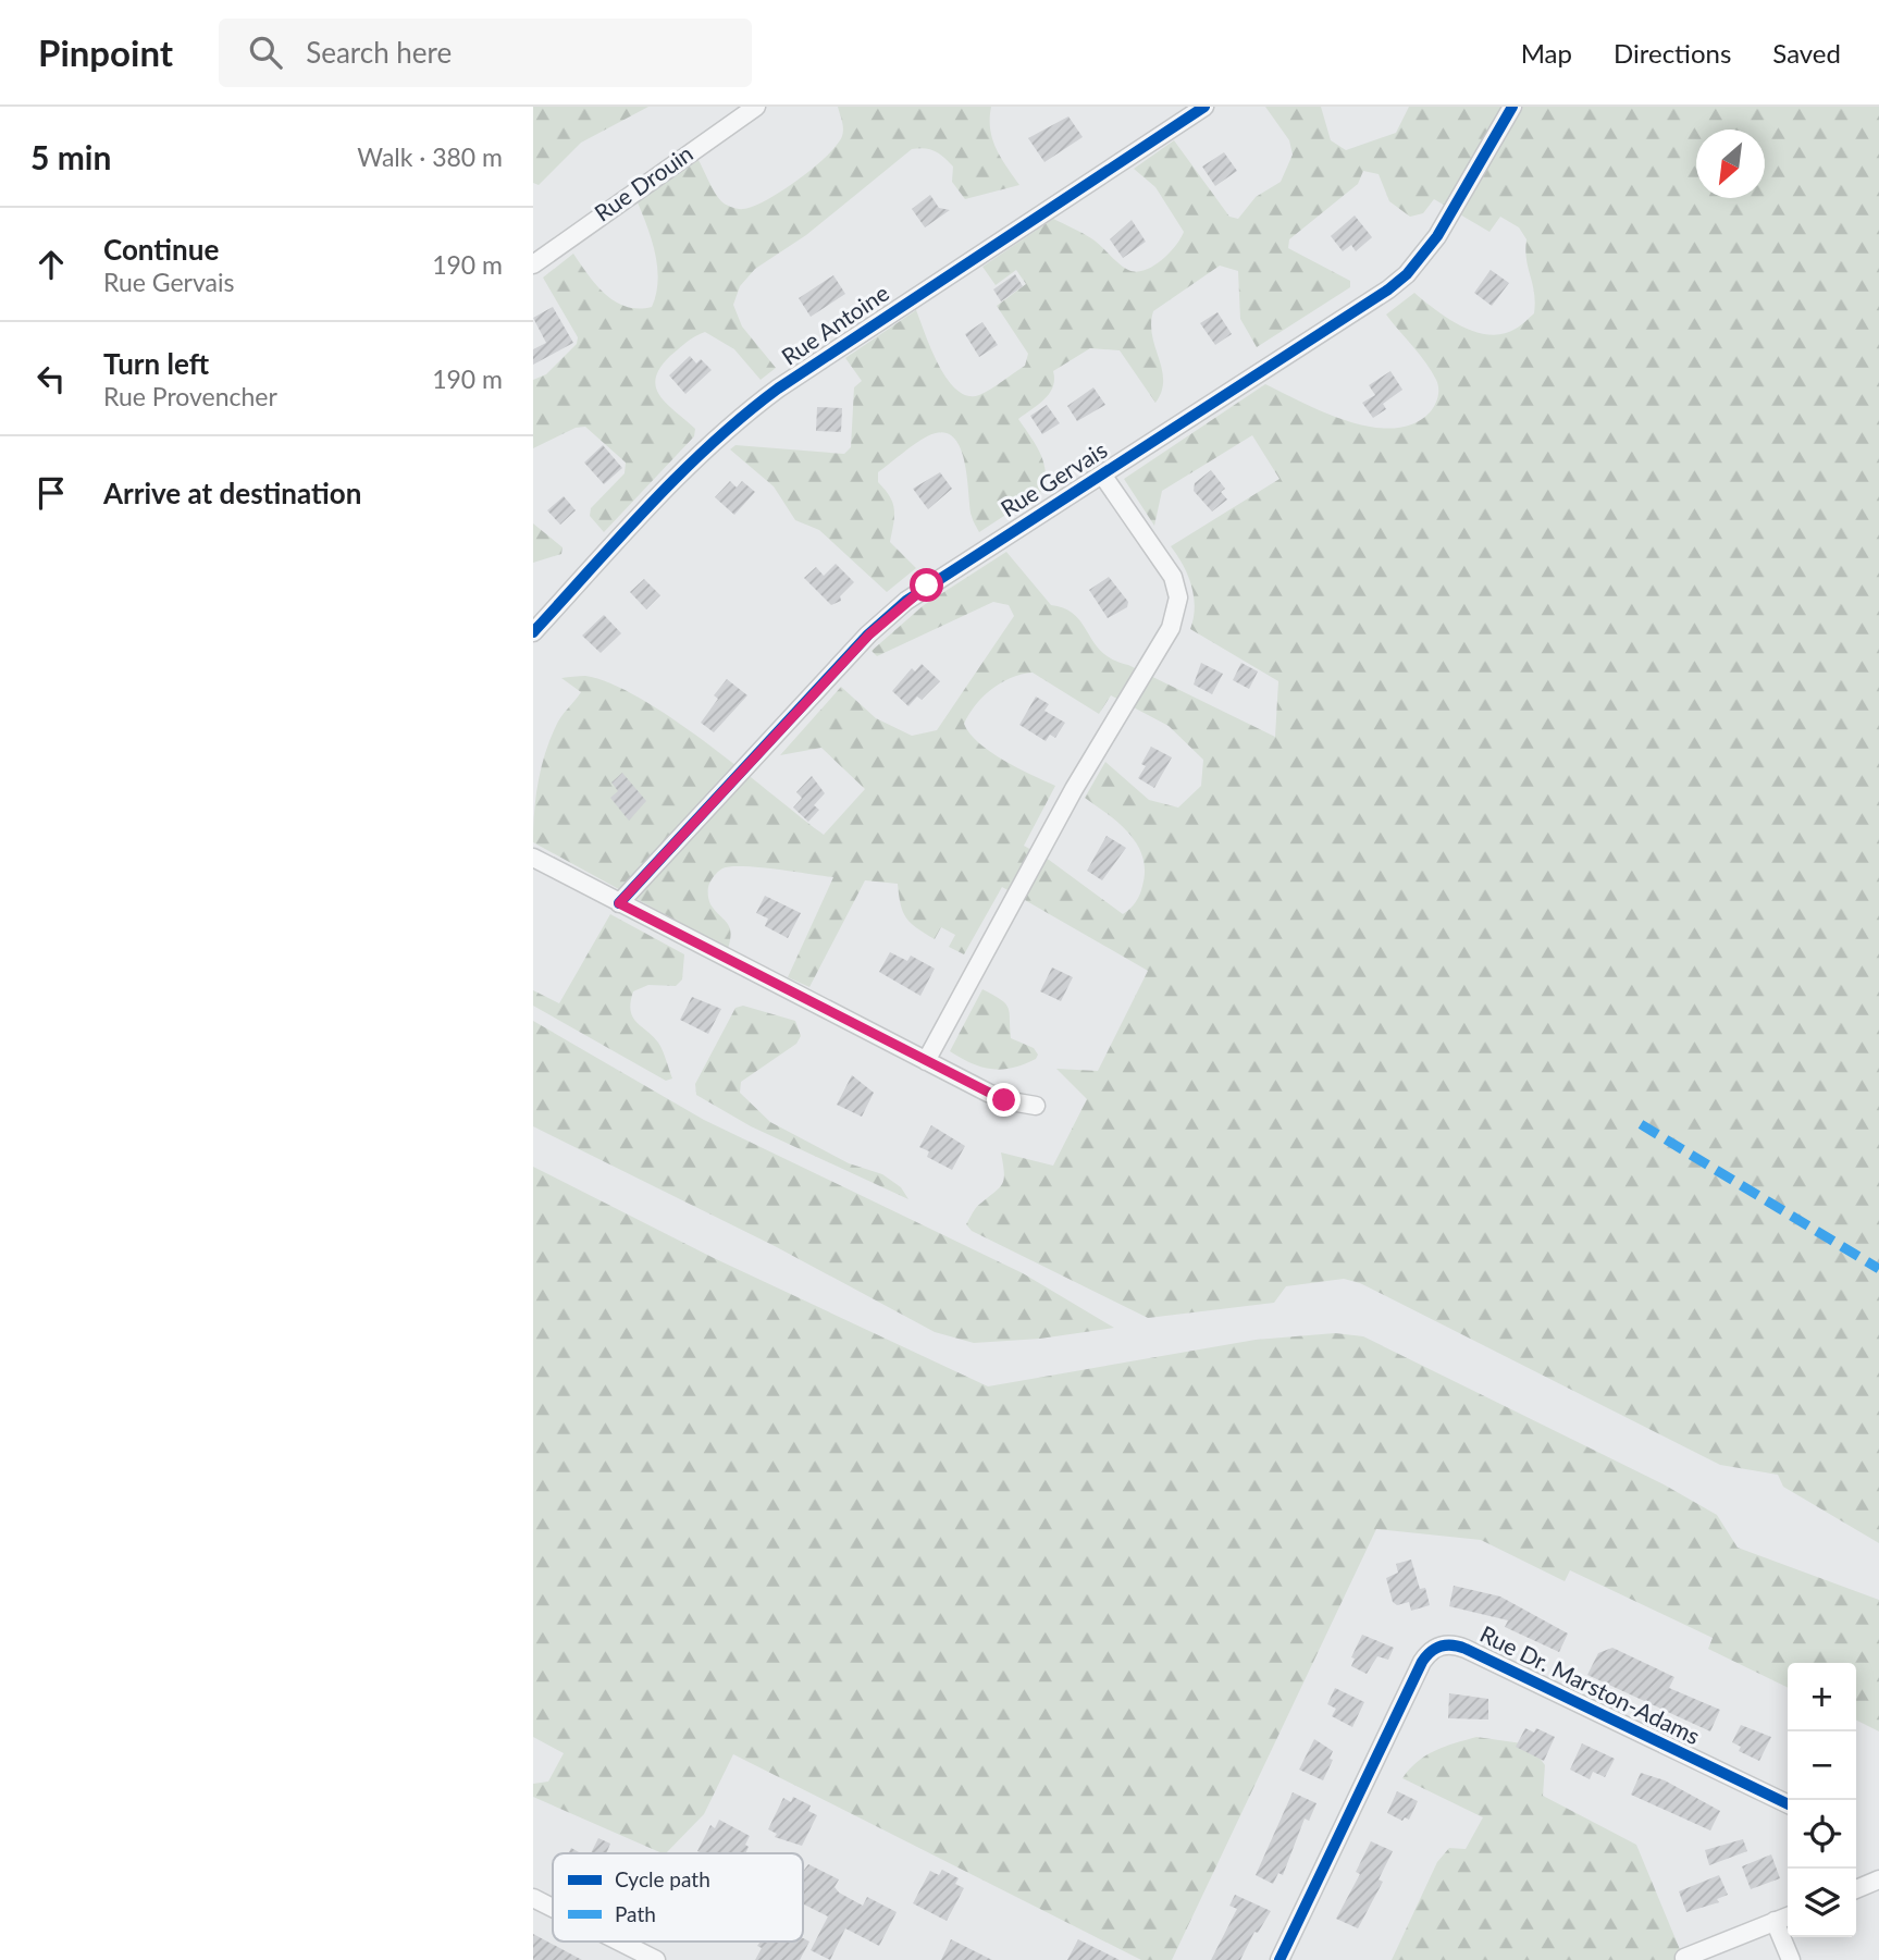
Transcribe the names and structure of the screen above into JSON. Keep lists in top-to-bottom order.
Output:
{
  "streets": {
    "street": [
      "Rue Drouin",
      "Rue Antoine",
      "Rue Gervais",
      "Rue Dr. Marston-Adams"
    ]
  },
  "legend": ["Cycle path", "Path"],
  "north": "bottom left",
  "page": {
    "header": "Pinpoint",
    "search": "Search here",
    "nav": ["Map", "Directions", "Saved"],
    "heading": ["5 min", "Walk · 380 m"],
    "list": [
      ["Continue", "Rue Gervais", "190 m"],
      ["Turn left", "Rue Provencher", "190 m"],
      "Arrive at destination"
    ],
    "map_buttons": ["+", "−"]
  }
}
